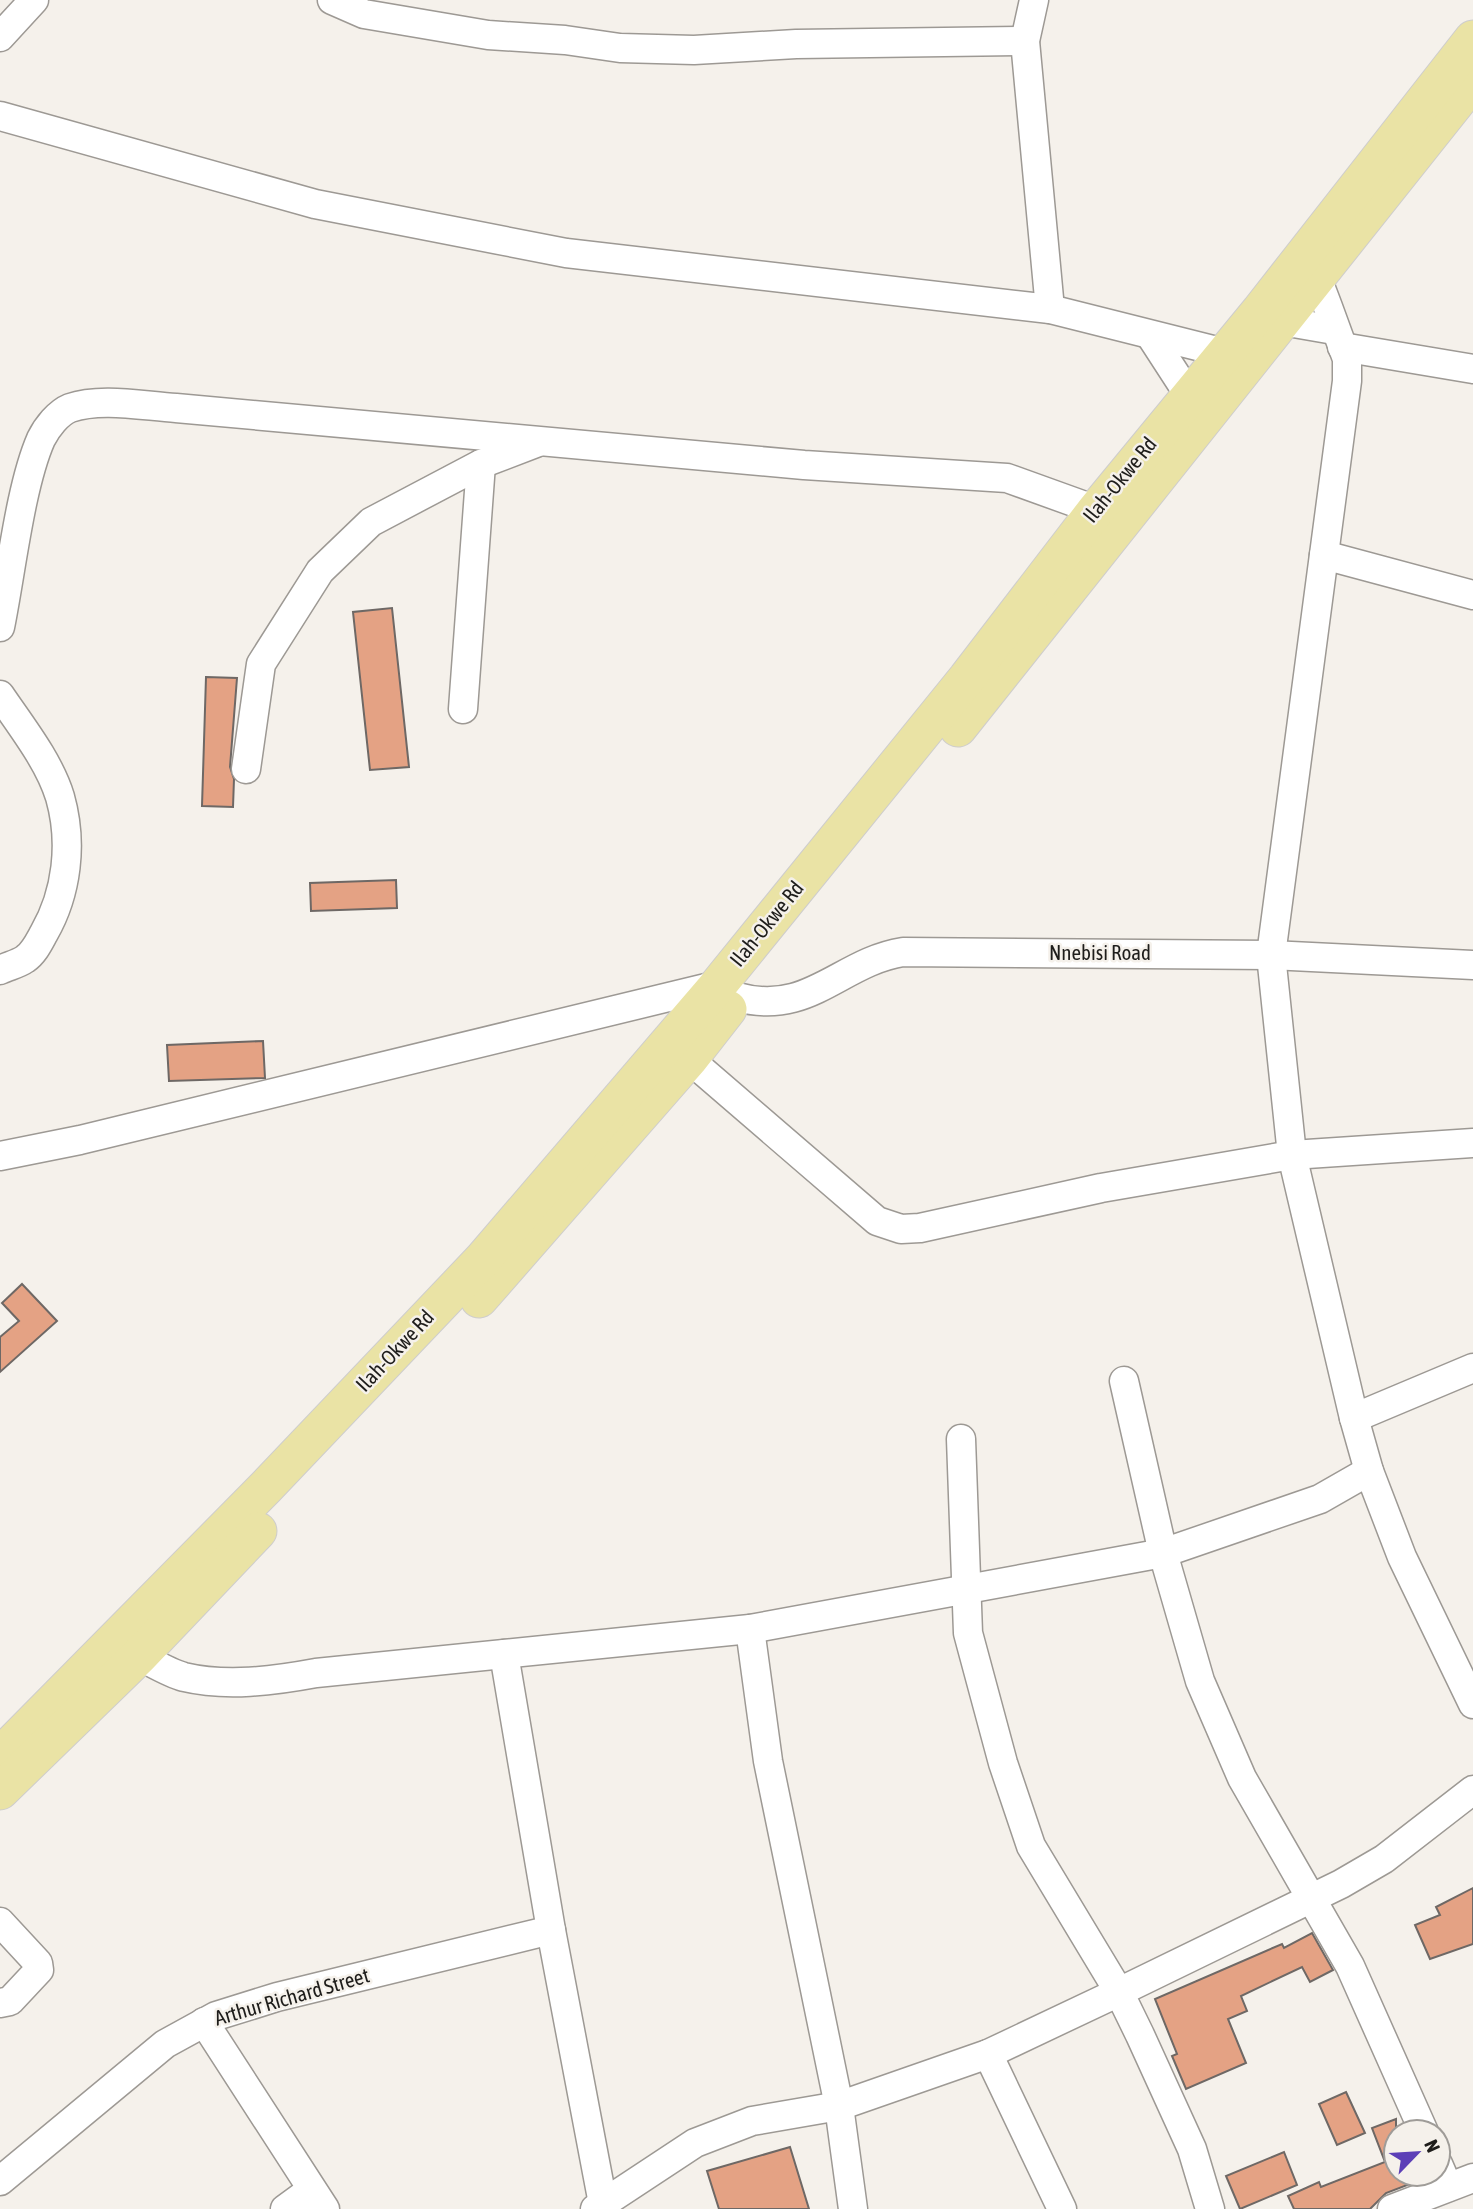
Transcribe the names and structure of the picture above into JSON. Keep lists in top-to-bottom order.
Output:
{
  "streets": {
    "main road": ["Ilah-Okwe Rd"],
    "street": ["Nnebisi Road", "Arthur Richard Street"]
  },
  "crossings": [
    ["Ilah-Okwe Rd", "Nnebisi Road"]
  ],
  "north": "top right"
}
